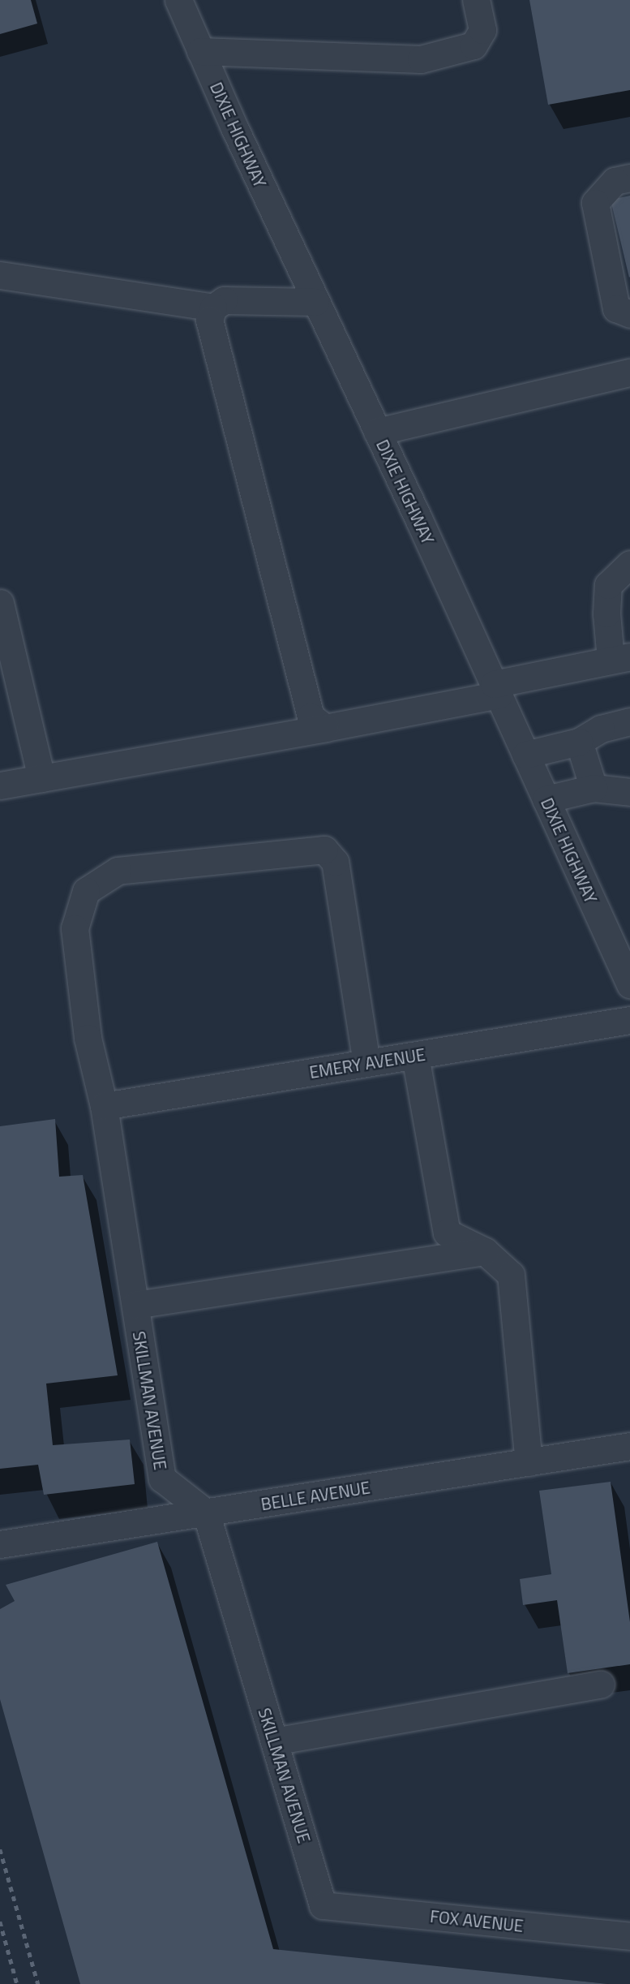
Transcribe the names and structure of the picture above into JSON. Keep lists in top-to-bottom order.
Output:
{
  "streets": {
    "street": [
      "DIXIE HIGHWAY",
      "EMERY AVENUE",
      "SKILLMAN AVENUE",
      "BELLE AVENUE",
      "FOX AVENUE"
    ]
  },
  "crossings": [
    ["EMERY AVENUE", "SKILLMAN AVENUE"],
    ["SKILLMAN AVENUE", "BELLE AVENUE"],
    ["SKILLMAN AVENUE", "FOX AVENUE"]
  ]
}
